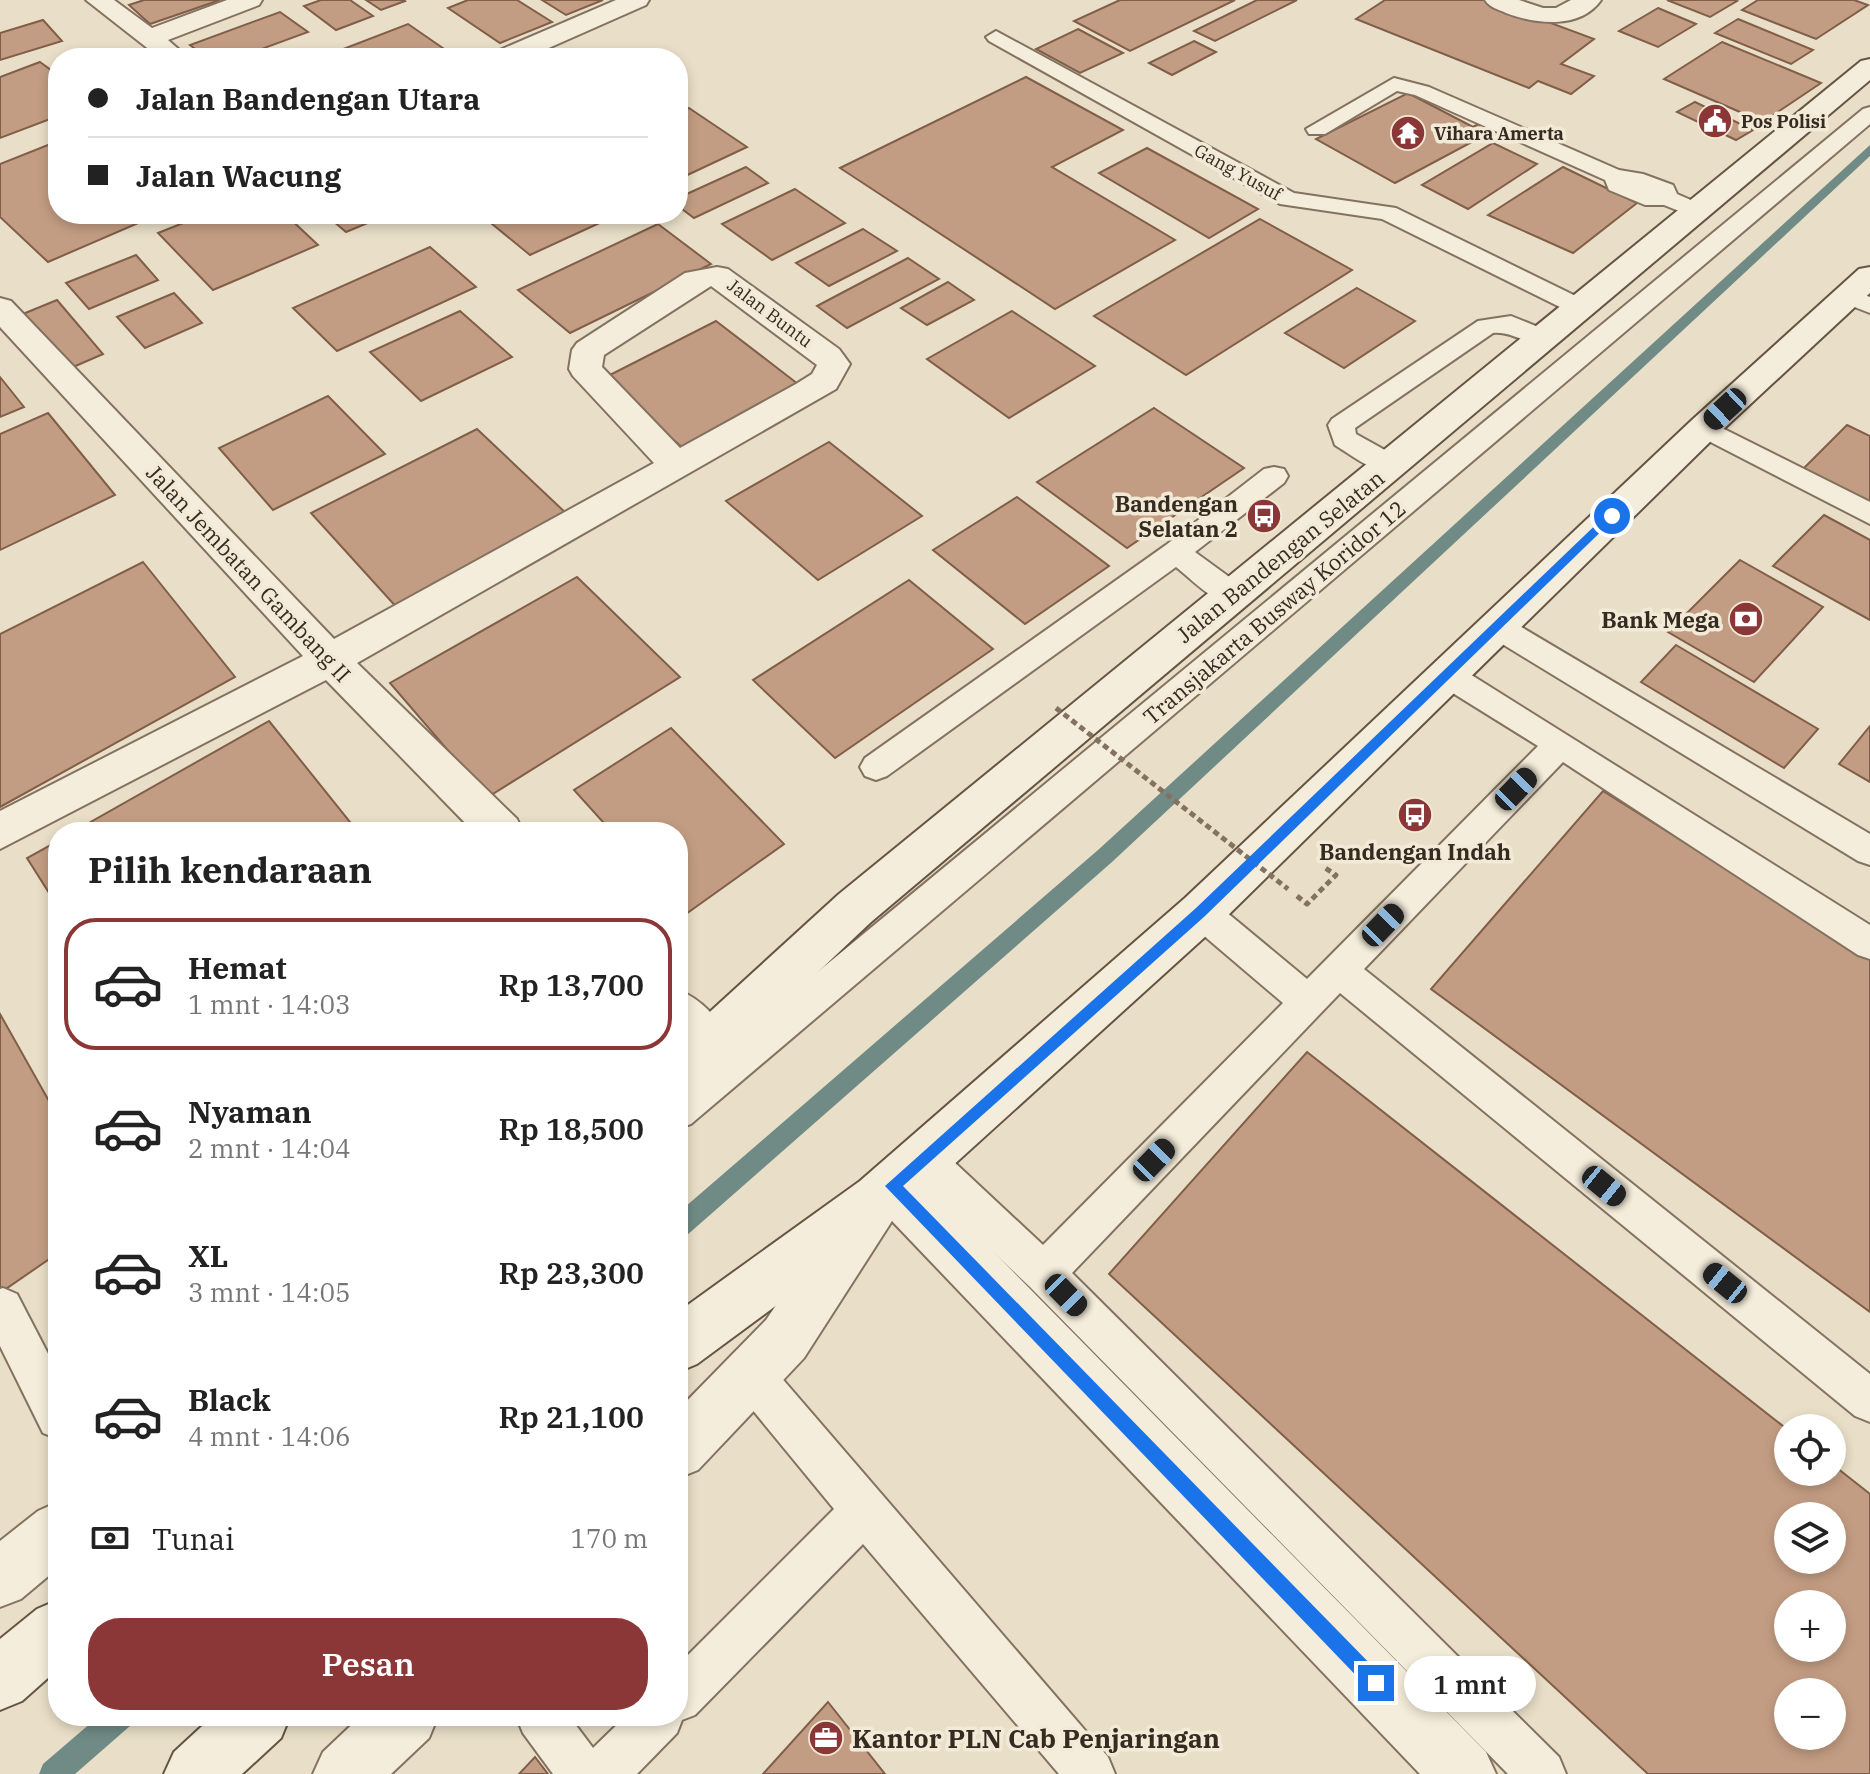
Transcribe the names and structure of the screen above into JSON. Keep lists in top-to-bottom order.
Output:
{
  "streets": {
    "street": ["Jalan Buntu", "Jalan Bandengan Selatan", "Jalan Jembatan Gambang II"],
    "lane": ["Gang Yusuf", "Transjakarta Busway Koridor 12"]
  },
  "crossings": [
    ["Gang Yusuf", "Jalan Bandengan Selatan"],
    ["Jalan Buntu", "Jalan Jembatan Gambang II"]
  ],
  "places": {
    "public building": ["Pos Polisi"],
    "temple": ["Vihara Amerta"],
    "bus stop": ["Bandengan Selatan 2", "Bandengan Indah"],
    "bank": ["Bank Mega"],
    "office": ["Kantor PLN Cab Penjaringan"]
  },
  "page": {
    "banner": ["Jalan Bandengan Utara", "Jalan Wacung"],
    "heading": "Pilih kendaraan",
    "list": [
      {
        "name": "Hemat",
        "note": "1 mnt · 14:03",
        "value": "Rp 13,700"
      },
      {
        "name": "Nyaman",
        "note": "2 mnt · 14:04",
        "value": "Rp 18,500"
      },
      {
        "name": "XL",
        "note": "3 mnt · 14:05",
        "value": "Rp 23,300"
      },
      {
        "name": "Black",
        "note": "4 mnt · 14:06",
        "value": "Rp 21,100"
      }
    ],
    "map_buttons": ["+", "−"],
    "pay": ["Tunai", "170 m"],
    "buttons": "Pesan",
    "bubble": "1 mnt"
  }
}
